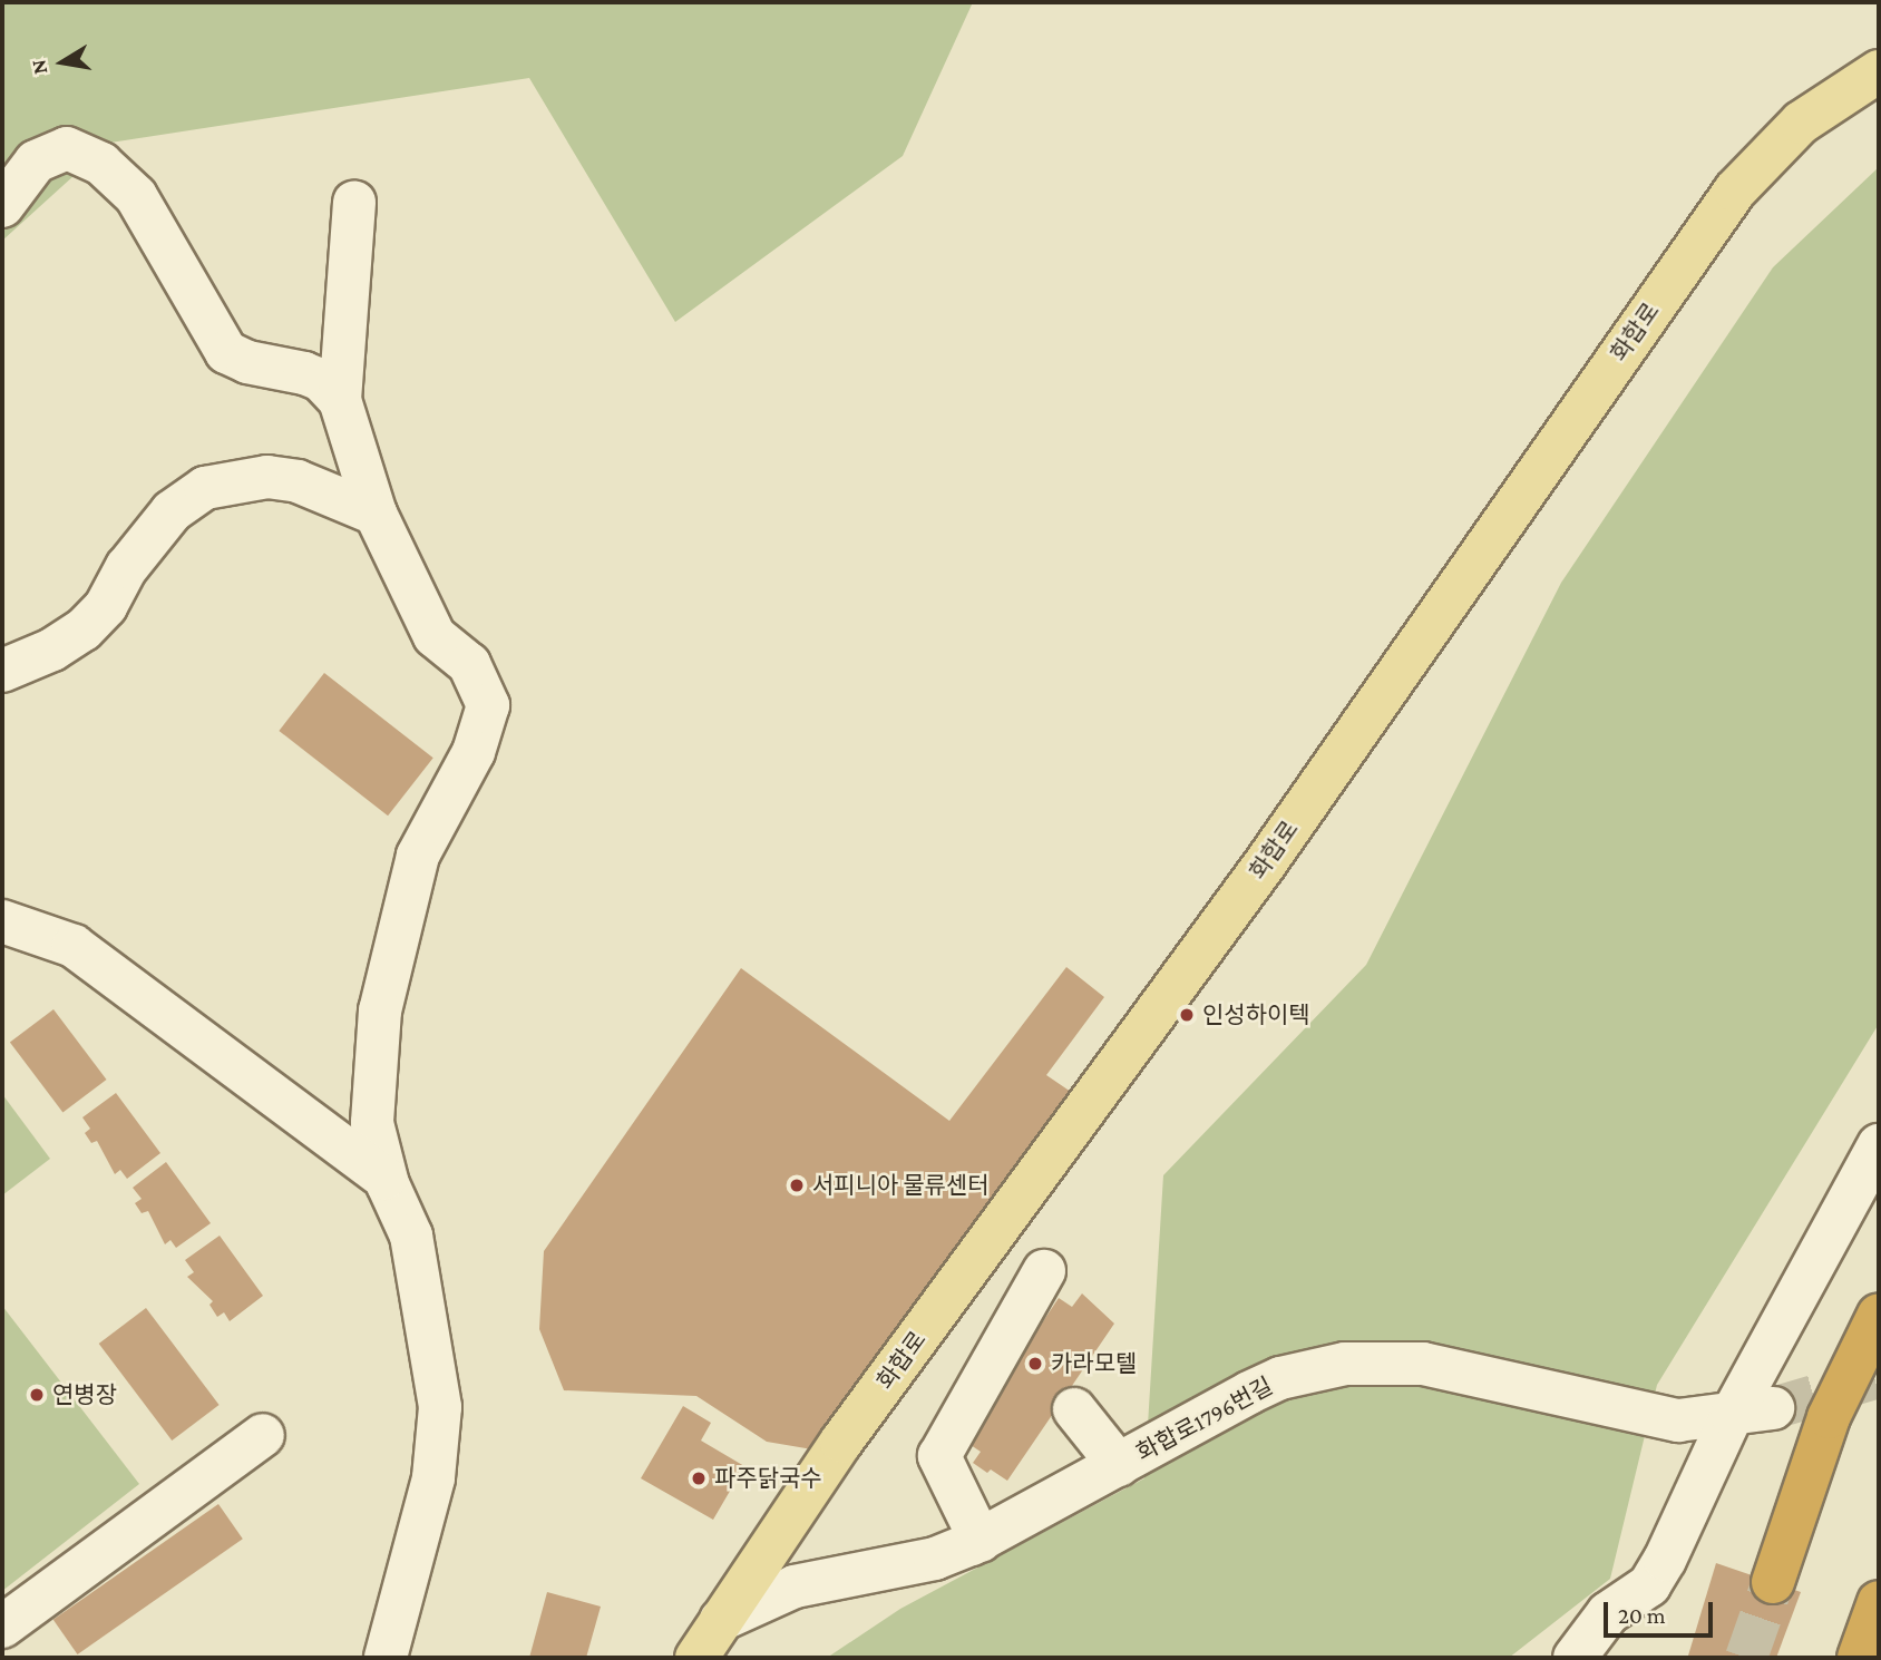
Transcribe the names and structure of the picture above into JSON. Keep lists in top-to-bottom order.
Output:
{
  "streets": {
    "main road": ["화합로"],
    "street": ["화합로1796번길"]
  },
  "crossings": [
    ["화합로", "화합로1796번길"]
  ],
  "places": [
    "인성하이텍",
    "서피니아 물류센터",
    "카라모텔",
    "연병장",
    "파주닭국수"
  ],
  "scale_bar": "20 m",
  "north": "left"
}
